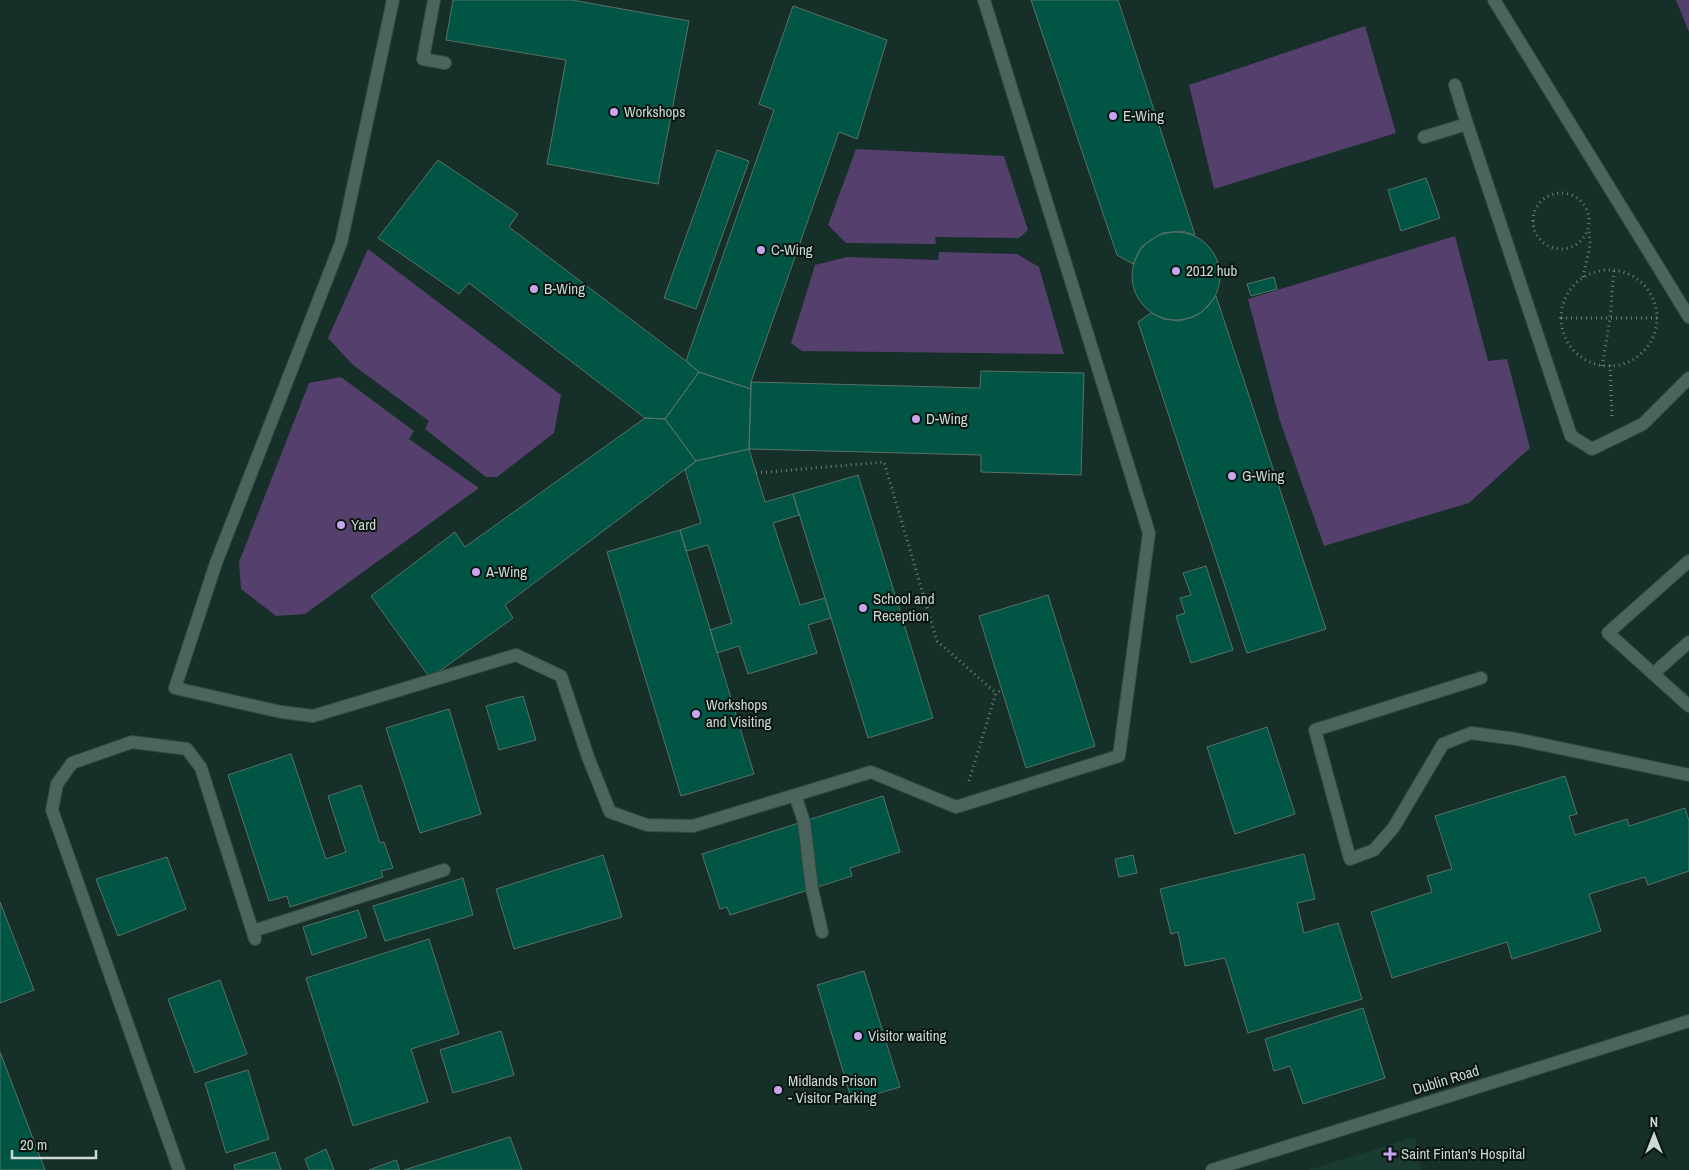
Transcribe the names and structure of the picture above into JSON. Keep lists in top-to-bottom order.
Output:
{
  "streets": {
    "main road": ["Dublin Road"]
  },
  "places": {
    "other": [
      "Workshops",
      "E-Wing",
      "C-Wing",
      "2012 hub",
      "B-Wing",
      "D-Wing",
      "G-Wing",
      "Yard",
      "A-Wing",
      "School and Reception",
      "Workshops and Visiting",
      "Visitor waiting",
      "Midlands Prison - Visitor Parking"
    ],
    "health": ["Saint Fintan's Hospital"]
  },
  "scale_bar": "20 m",
  "north": "top"
}
